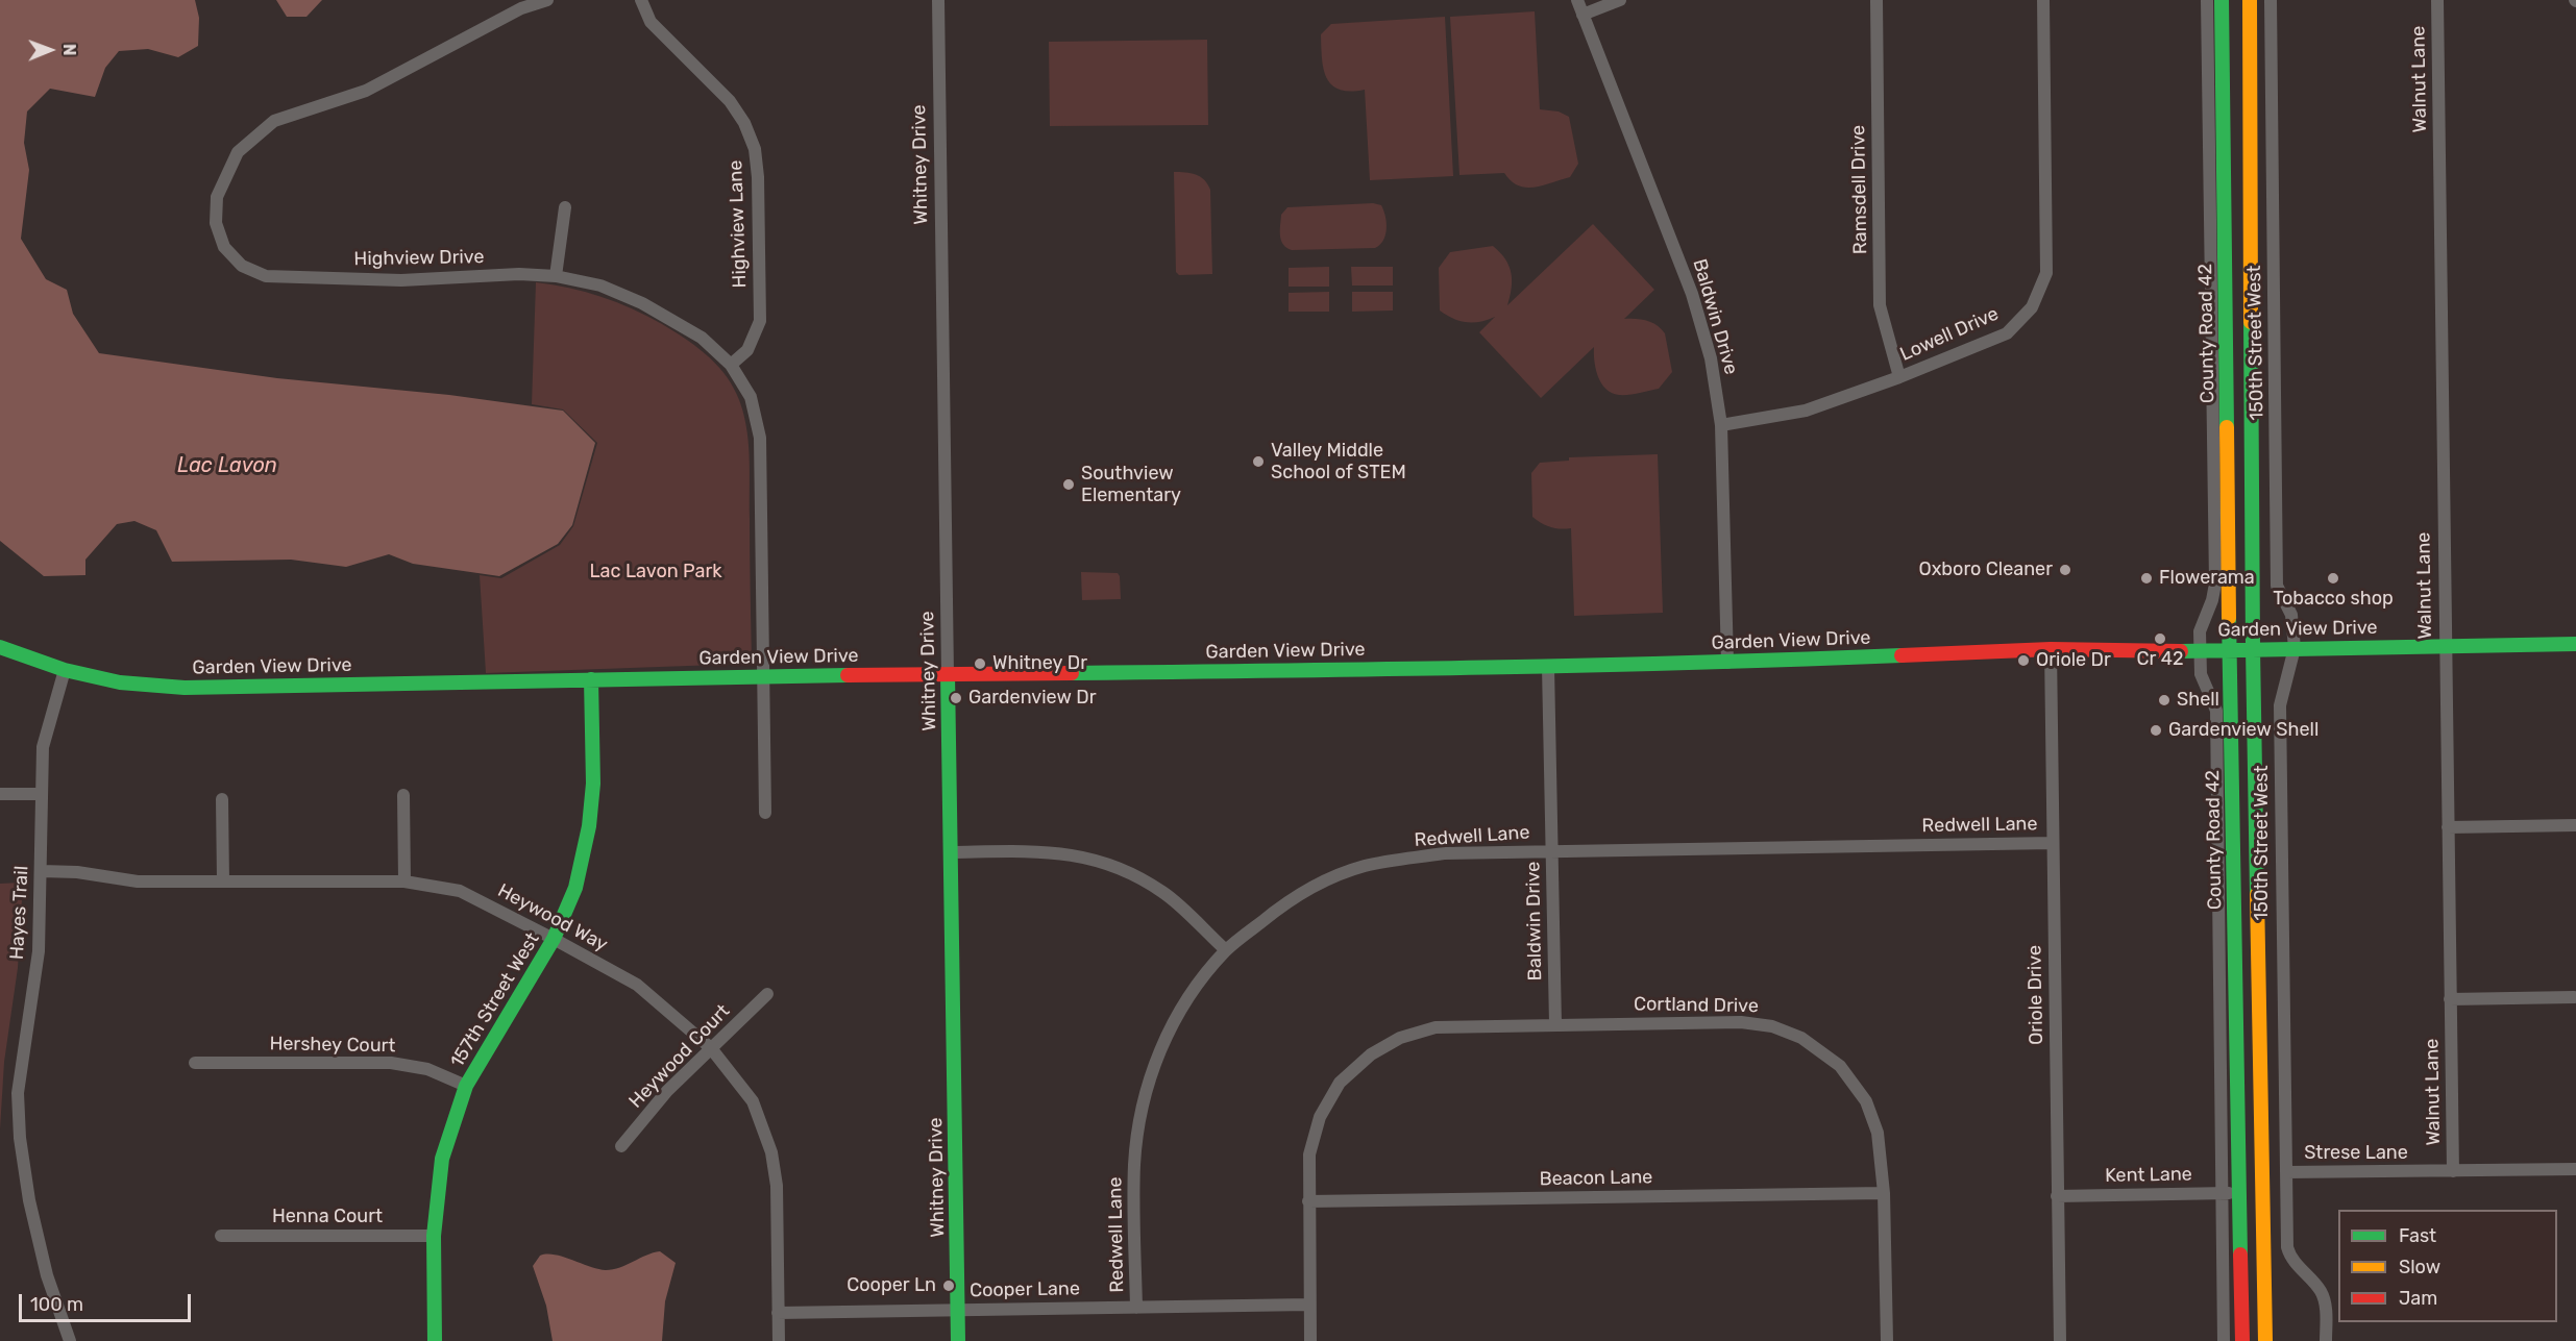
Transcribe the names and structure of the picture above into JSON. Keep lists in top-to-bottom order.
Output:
{
  "streets": {
    "main road": [
      "Whitney Drive",
      "County Road 42",
      "Garden View Drive",
      "157th Street West"
    ],
    "street": [
      "Walnut Lane",
      "Ramsdell Drive",
      "Highview Lane",
      "Highview Drive",
      "Baldwin Drive",
      "Lowell Drive",
      "150th Street West",
      "Redwell Lane",
      "Hayes Trail",
      "Heywood Way",
      "Oriole Drive",
      "Cortland Drive",
      "Hershey Court",
      "Heywood Court",
      "Strese Lane",
      "Kent Lane",
      "Beacon Lane",
      "Henna Court",
      "Cooper Lane"
    ]
  },
  "crossings": [
    ["Walnut Lane", "Garden View Drive"],
    ["Walnut Lane", "Strese Lane"],
    ["Whitney Drive", "Garden View Drive"],
    ["Whitney Drive", "Cooper Lane"],
    ["Ramsdell Drive", "Lowell Drive"],
    ["Highview Lane", "Highview Drive"],
    ["Highview Drive", "Garden View Drive"],
    ["Baldwin Drive", "Lowell Drive"],
    ["Baldwin Drive", "Garden View Drive"],
    ["Baldwin Drive", "Redwell Lane"],
    ["Baldwin Drive", "Cortland Drive"],
    ["County Road 42", "Garden View Drive"],
    ["County Road 42", "Kent Lane"],
    ["150th Street West", "Garden View Drive"],
    ["150th Street West", "Strese Lane"],
    ["Garden View Drive", "Hayes Trail"],
    ["Garden View Drive", "Oriole Drive"],
    ["Garden View Drive", "157th Street West"],
    ["Redwell Lane", "Oriole Drive"],
    ["Redwell Lane", "Cooper Lane"],
    ["Hayes Trail", "Heywood Way"],
    ["Heywood Way", "157th Street West"],
    ["Heywood Way", "Heywood Court"],
    ["Heywood Way", "Cooper Lane"],
    ["Oriole Drive", "Kent Lane"],
    ["157th Street West", "Hershey Court"],
    ["157th Street West", "Henna Court"],
    ["Cortland Drive", "Beacon Lane"],
    ["Cortland Drive", "Cooper Lane"]
  ],
  "water": ["Lac Lavon"],
  "parks": ["Lac Lavon Park"],
  "places": [
    "Valley Middle School of STEM",
    "Southview Elementary",
    "Oxboro Cleaner",
    "Flowerama",
    "Tobacco shop",
    "Cr 42",
    "Oriole Dr",
    "Whitney Dr",
    "Gardenview Dr",
    "Shell",
    "Gardenview Shell",
    "Cooper Ln"
  ],
  "legend": ["Fast", "Slow", "Jam"],
  "scale_bar": "100 m",
  "north": "right"
}
